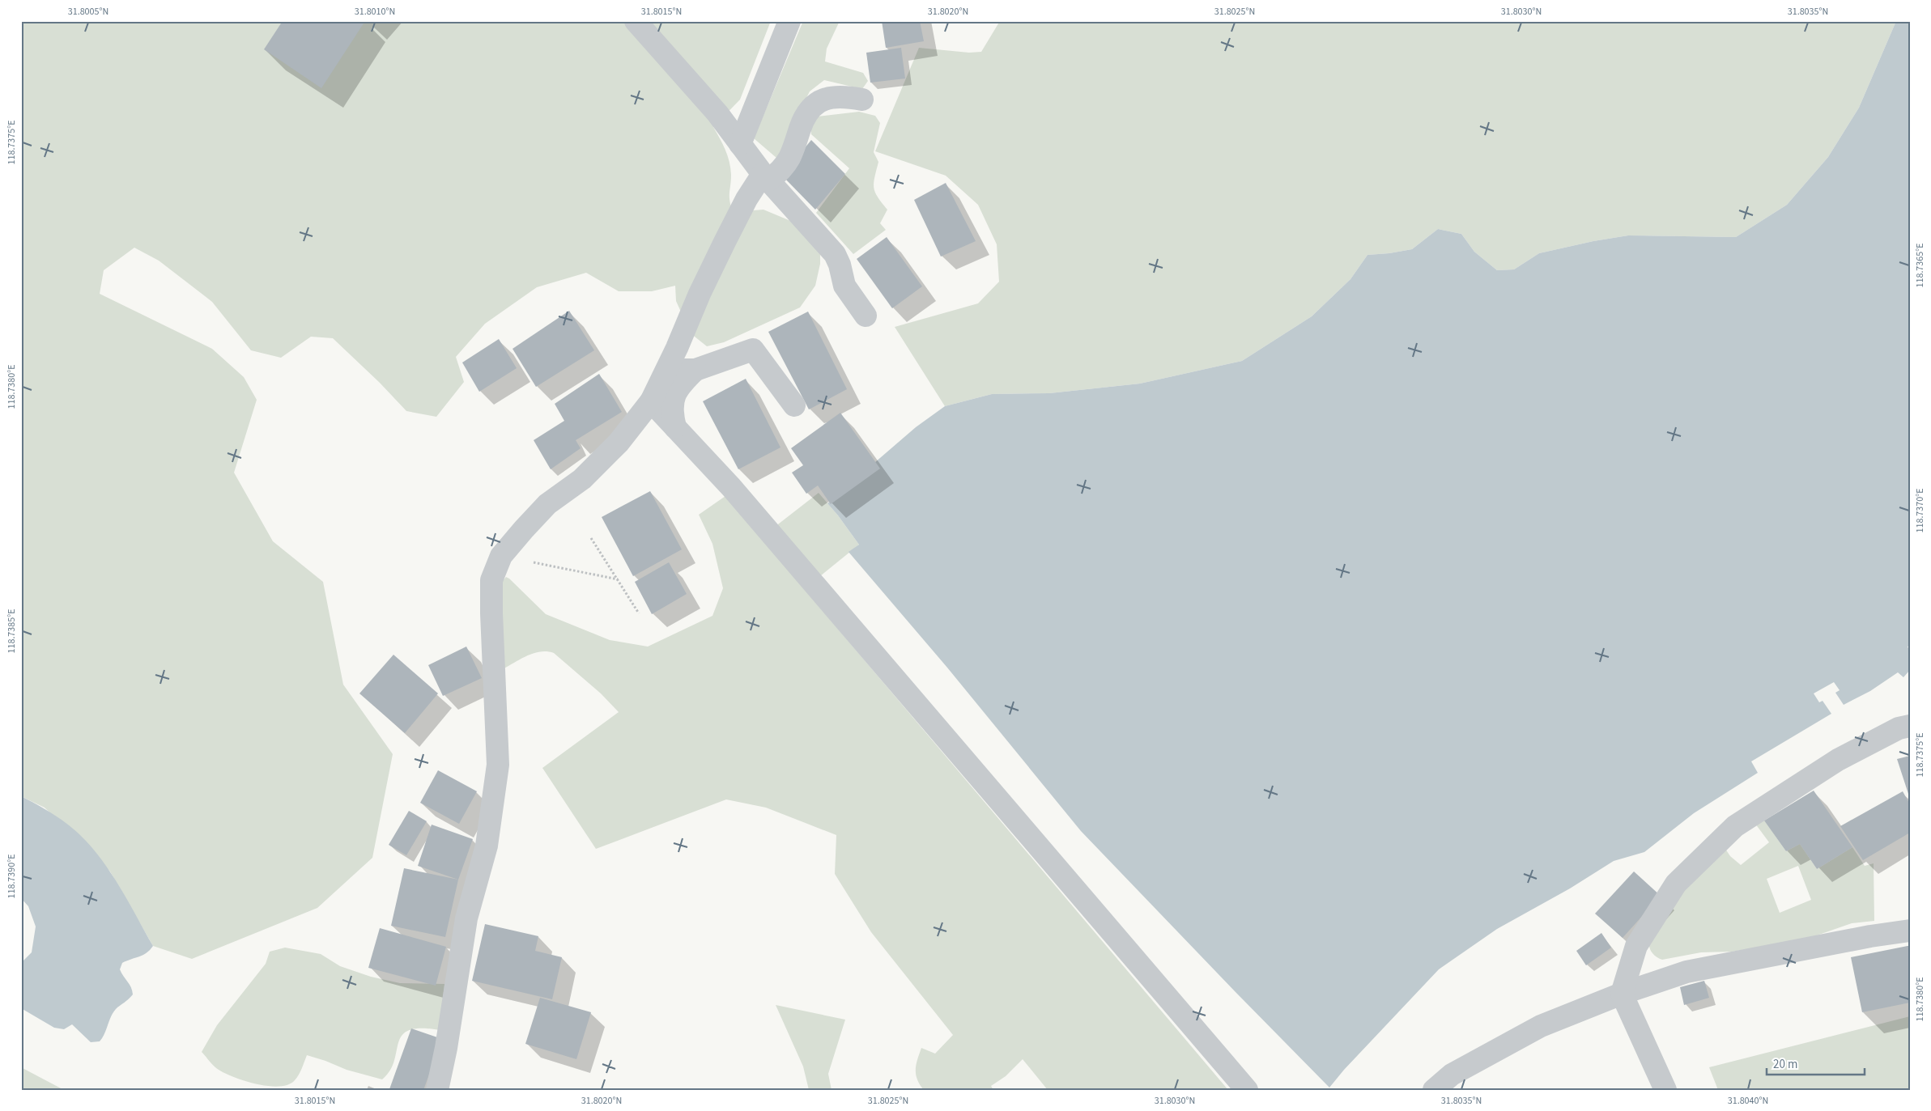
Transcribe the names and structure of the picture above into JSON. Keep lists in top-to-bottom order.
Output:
{
  "scale_bar": "20 m",
  "coordinates": [
    "31.8005°N",
    "31.8010°N",
    "31.8015°N",
    "31.8020°N",
    "31.8025°N",
    "31.8030°N",
    "31.8035°N",
    "118.7375°E",
    "118.7365°E",
    "118.7380°E",
    "118.7370°E",
    "118.7385°E",
    "118.7390°E",
    "31.8040°N"
  ]
}
